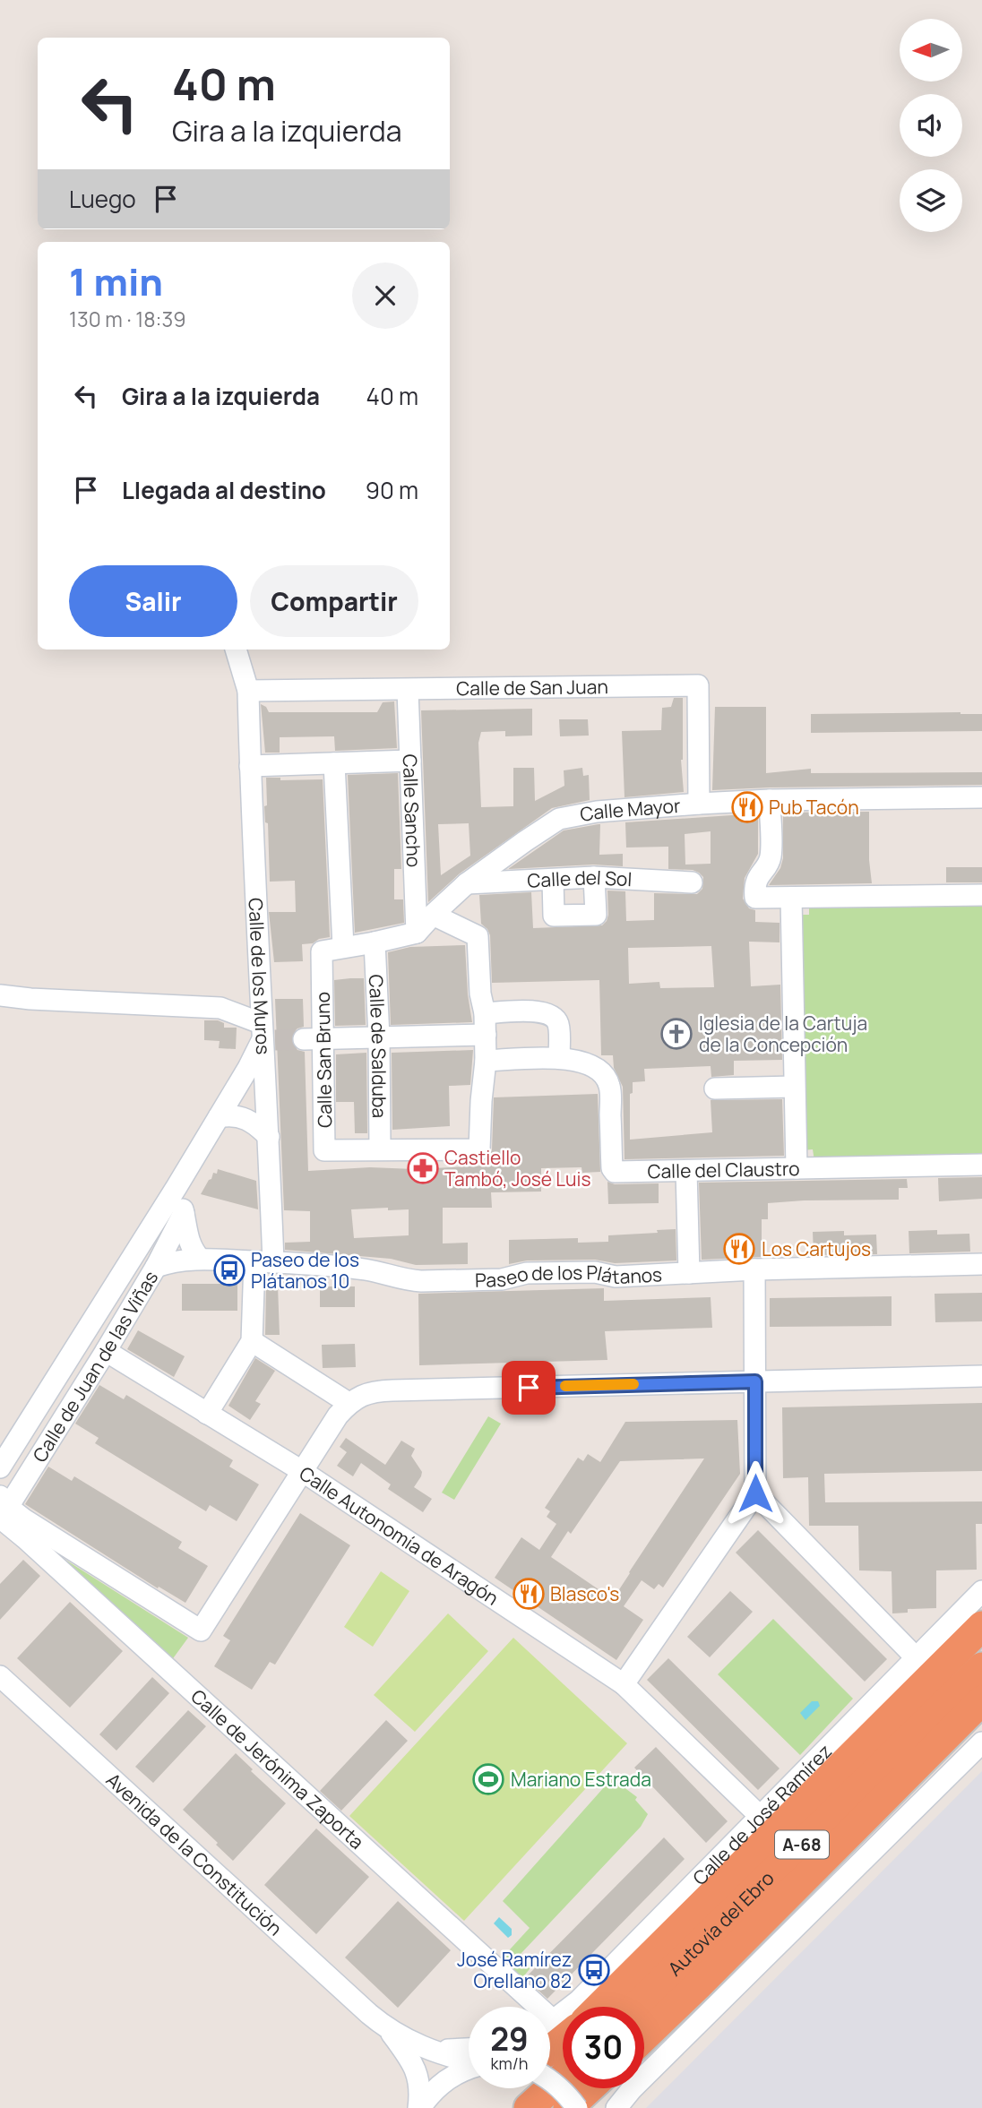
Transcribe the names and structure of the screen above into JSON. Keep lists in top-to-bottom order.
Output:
{
  "streets": {
    "highway": ["A-68", "Autovía del Ebro"],
    "street": [
      "Calle de San Juan",
      "Calle Sancho",
      "Calle Mayor",
      "Calle del Sol",
      "Calle de los Muros",
      "Calle de Salduba",
      "Calle San Bruno",
      "Calle del Claustro",
      "Paseo de los Plátanos",
      "Calle de Juan de las Viñas",
      "Calle Autonomía de Aragón",
      "Calle de Jerónima Zaporta",
      "Calle de José Ramírez",
      "Avenida de la Constitución"
    ]
  },
  "crossings": [
    ["Calle de San Juan", "Calle Sancho"],
    ["Calle de San Juan", "Calle Mayor"],
    ["Calle de San Juan", "Calle de los Muros"],
    ["Calle Sancho", "Calle Mayor"],
    ["Calle Mayor", "Calle del Sol"],
    ["Calle de los Muros", "Paseo de los Plátanos"],
    ["Calle de los Muros", "Calle de Juan de las Viñas"],
    ["Calle de Salduba", "Calle San Bruno"],
    ["Paseo de los Plátanos", "Calle de Juan de las Viñas"],
    ["Calle de Juan de las Viñas", "Calle Autonomía de Aragón"],
    ["Calle de Juan de las Viñas", "Calle de Jerónima Zaporta"],
    ["Calle Autonomía de Aragón", "Calle de José Ramírez"]
  ],
  "places": {
    "restaurant": ["Pub Tacón", "Los Cartujos", "Blasco's"],
    "church": ["Iglesia de la Cartuja de la Concepción"],
    "pharmacy": ["Castiello Tambó, José Luis"],
    "bus stop": ["Paseo de los Plátanos 10", "José Ramírez Orellano 82"],
    "sports": ["Mariano Estrada"]
  },
  "north": "left",
  "page": {
    "turn": ["40 m", "Gira a la izquierda"],
    "then": "Luego",
    "heading": ["1 min", "130 m · 18:39"],
    "list": [
      {
        "name": "Gira a la izquierda",
        "value": "40 m"
      },
      {
        "name": "Llegada al destino",
        "value": "90 m"
      }
    ],
    "buttons": ["Salir", "Compartir"],
    "speed": "29 km/h",
    "limit": "30"
  }
}
